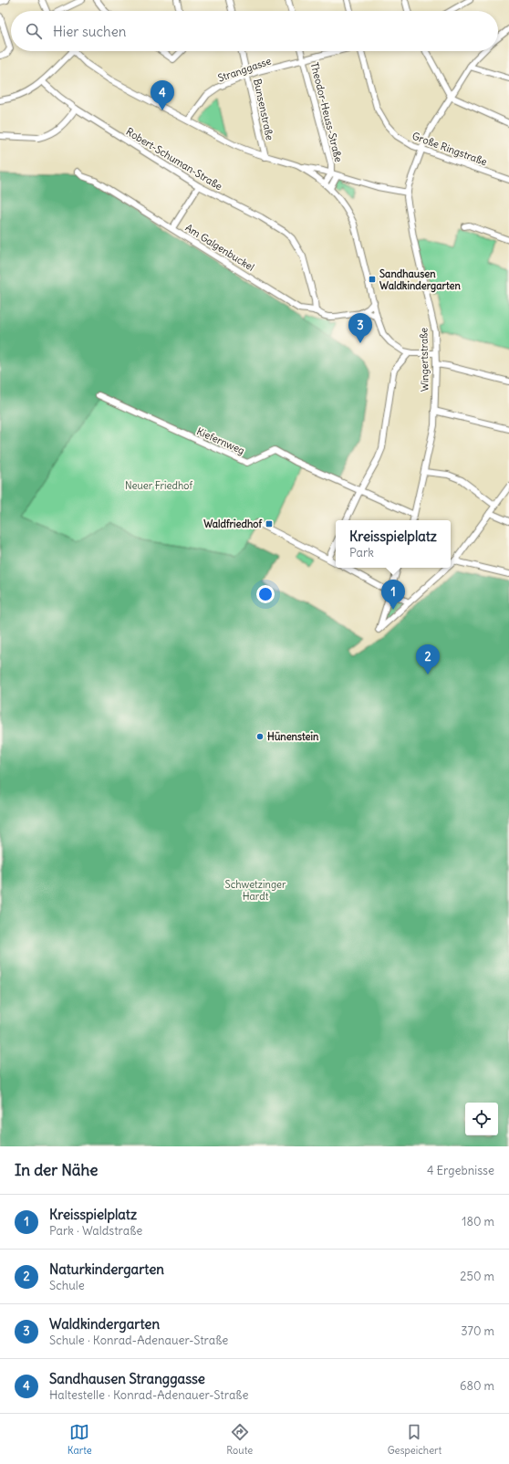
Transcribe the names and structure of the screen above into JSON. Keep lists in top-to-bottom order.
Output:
{
  "streets": {
    "street": [
      "Stranggasse",
      "Bunsenstraße",
      "Theodor-Heuss-Straße",
      "Große Ringstraße",
      "Robert-Schuman-Straße",
      "Am Galgenbuckel",
      "Wingertstraße",
      "Kiefernweg"
    ]
  },
  "crossings": [
    ["Stranggasse", "Bunsenstraße"],
    ["Stranggasse", "Theodor-Heuss-Straße"],
    ["Große Ringstraße", "Wingertstraße"],
    ["Robert-Schuman-Straße", "Am Galgenbuckel"],
    ["Wingertstraße", "Kiefernweg"]
  ],
  "parks": ["Neuer Friedhof", "Schwetzinger Hardt"],
  "places": {
    "transit": ["Sandhausen Waldkindergarten", "Waldfriedhof"],
    "other": ["Hünenstein"]
  },
  "page": {
    "search": "Hier suchen",
    "pins": [
      "4",
      "3",
      "1",
      "2"
    ],
    "popup": ["Kreisspielplatz", "Park"],
    "heading": ["In der Nähe", "4 Ergebnisse"],
    "list": [
      {
        "mark": "1",
        "name": "Kreisspielplatz",
        "note": "Park · Waldstraße",
        "value": "180 m"
      },
      {
        "mark": "2",
        "name": "Naturkindergarten",
        "note": "Schule",
        "value": "250 m"
      },
      {
        "mark": "3",
        "name": "Waldkindergarten",
        "note": "Schule · Konrad-Adenauer-Straße",
        "value": "370 m"
      },
      {
        "mark": "4",
        "name": "Sandhausen Stranggasse",
        "note": "Haltestelle · Konrad-Adenauer-Straße",
        "value": "680 m"
      }
    ],
    "nav": ["Karte", "Route", "Gespeichert"]
  }
}
